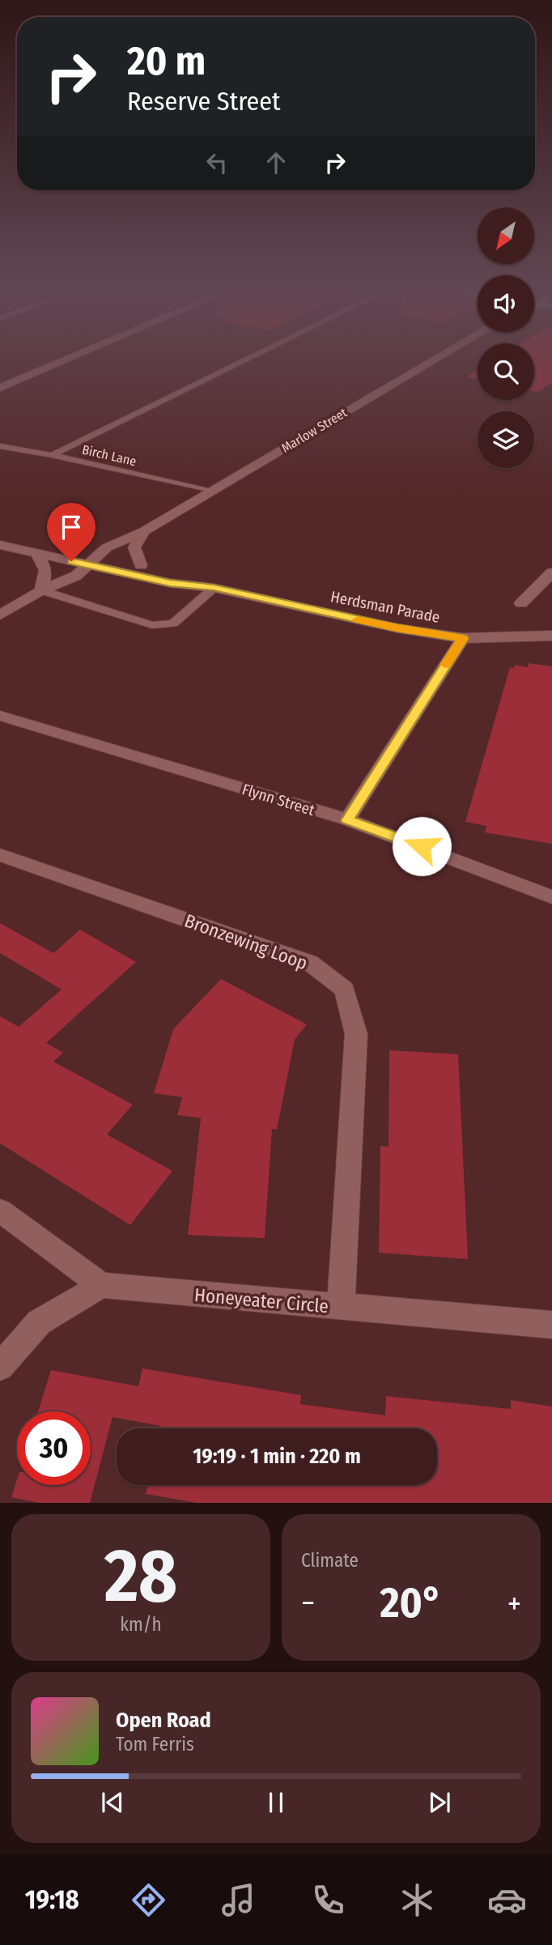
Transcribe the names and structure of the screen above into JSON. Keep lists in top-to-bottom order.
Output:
{
  "streets": {
    "street": [
      "Marlow Street",
      "Herdsman Parade",
      "Flynn Street",
      "Bronzewing Loop",
      "Honeyeater Circle"
    ],
    "lane": ["Birch Lane"]
  },
  "crossings": [
    ["Marlow Street", "Birch Lane"],
    ["Marlow Street", "Herdsman Parade"],
    ["Bronzewing Loop", "Honeyeater Circle"]
  ],
  "north": "bottom left",
  "page": {
    "turn": ["20 m", "Reserve Street"],
    "limit": "30",
    "trip": "19:19 · 1 min · 220 m",
    "tile": [
      ["28", "km/h"],
      "Climate"
    ],
    "heat": ["−", "20°", "+"],
    "song": ["Open Road", "Tom Ferris"],
    "tabs": "19:18"
  }
}
